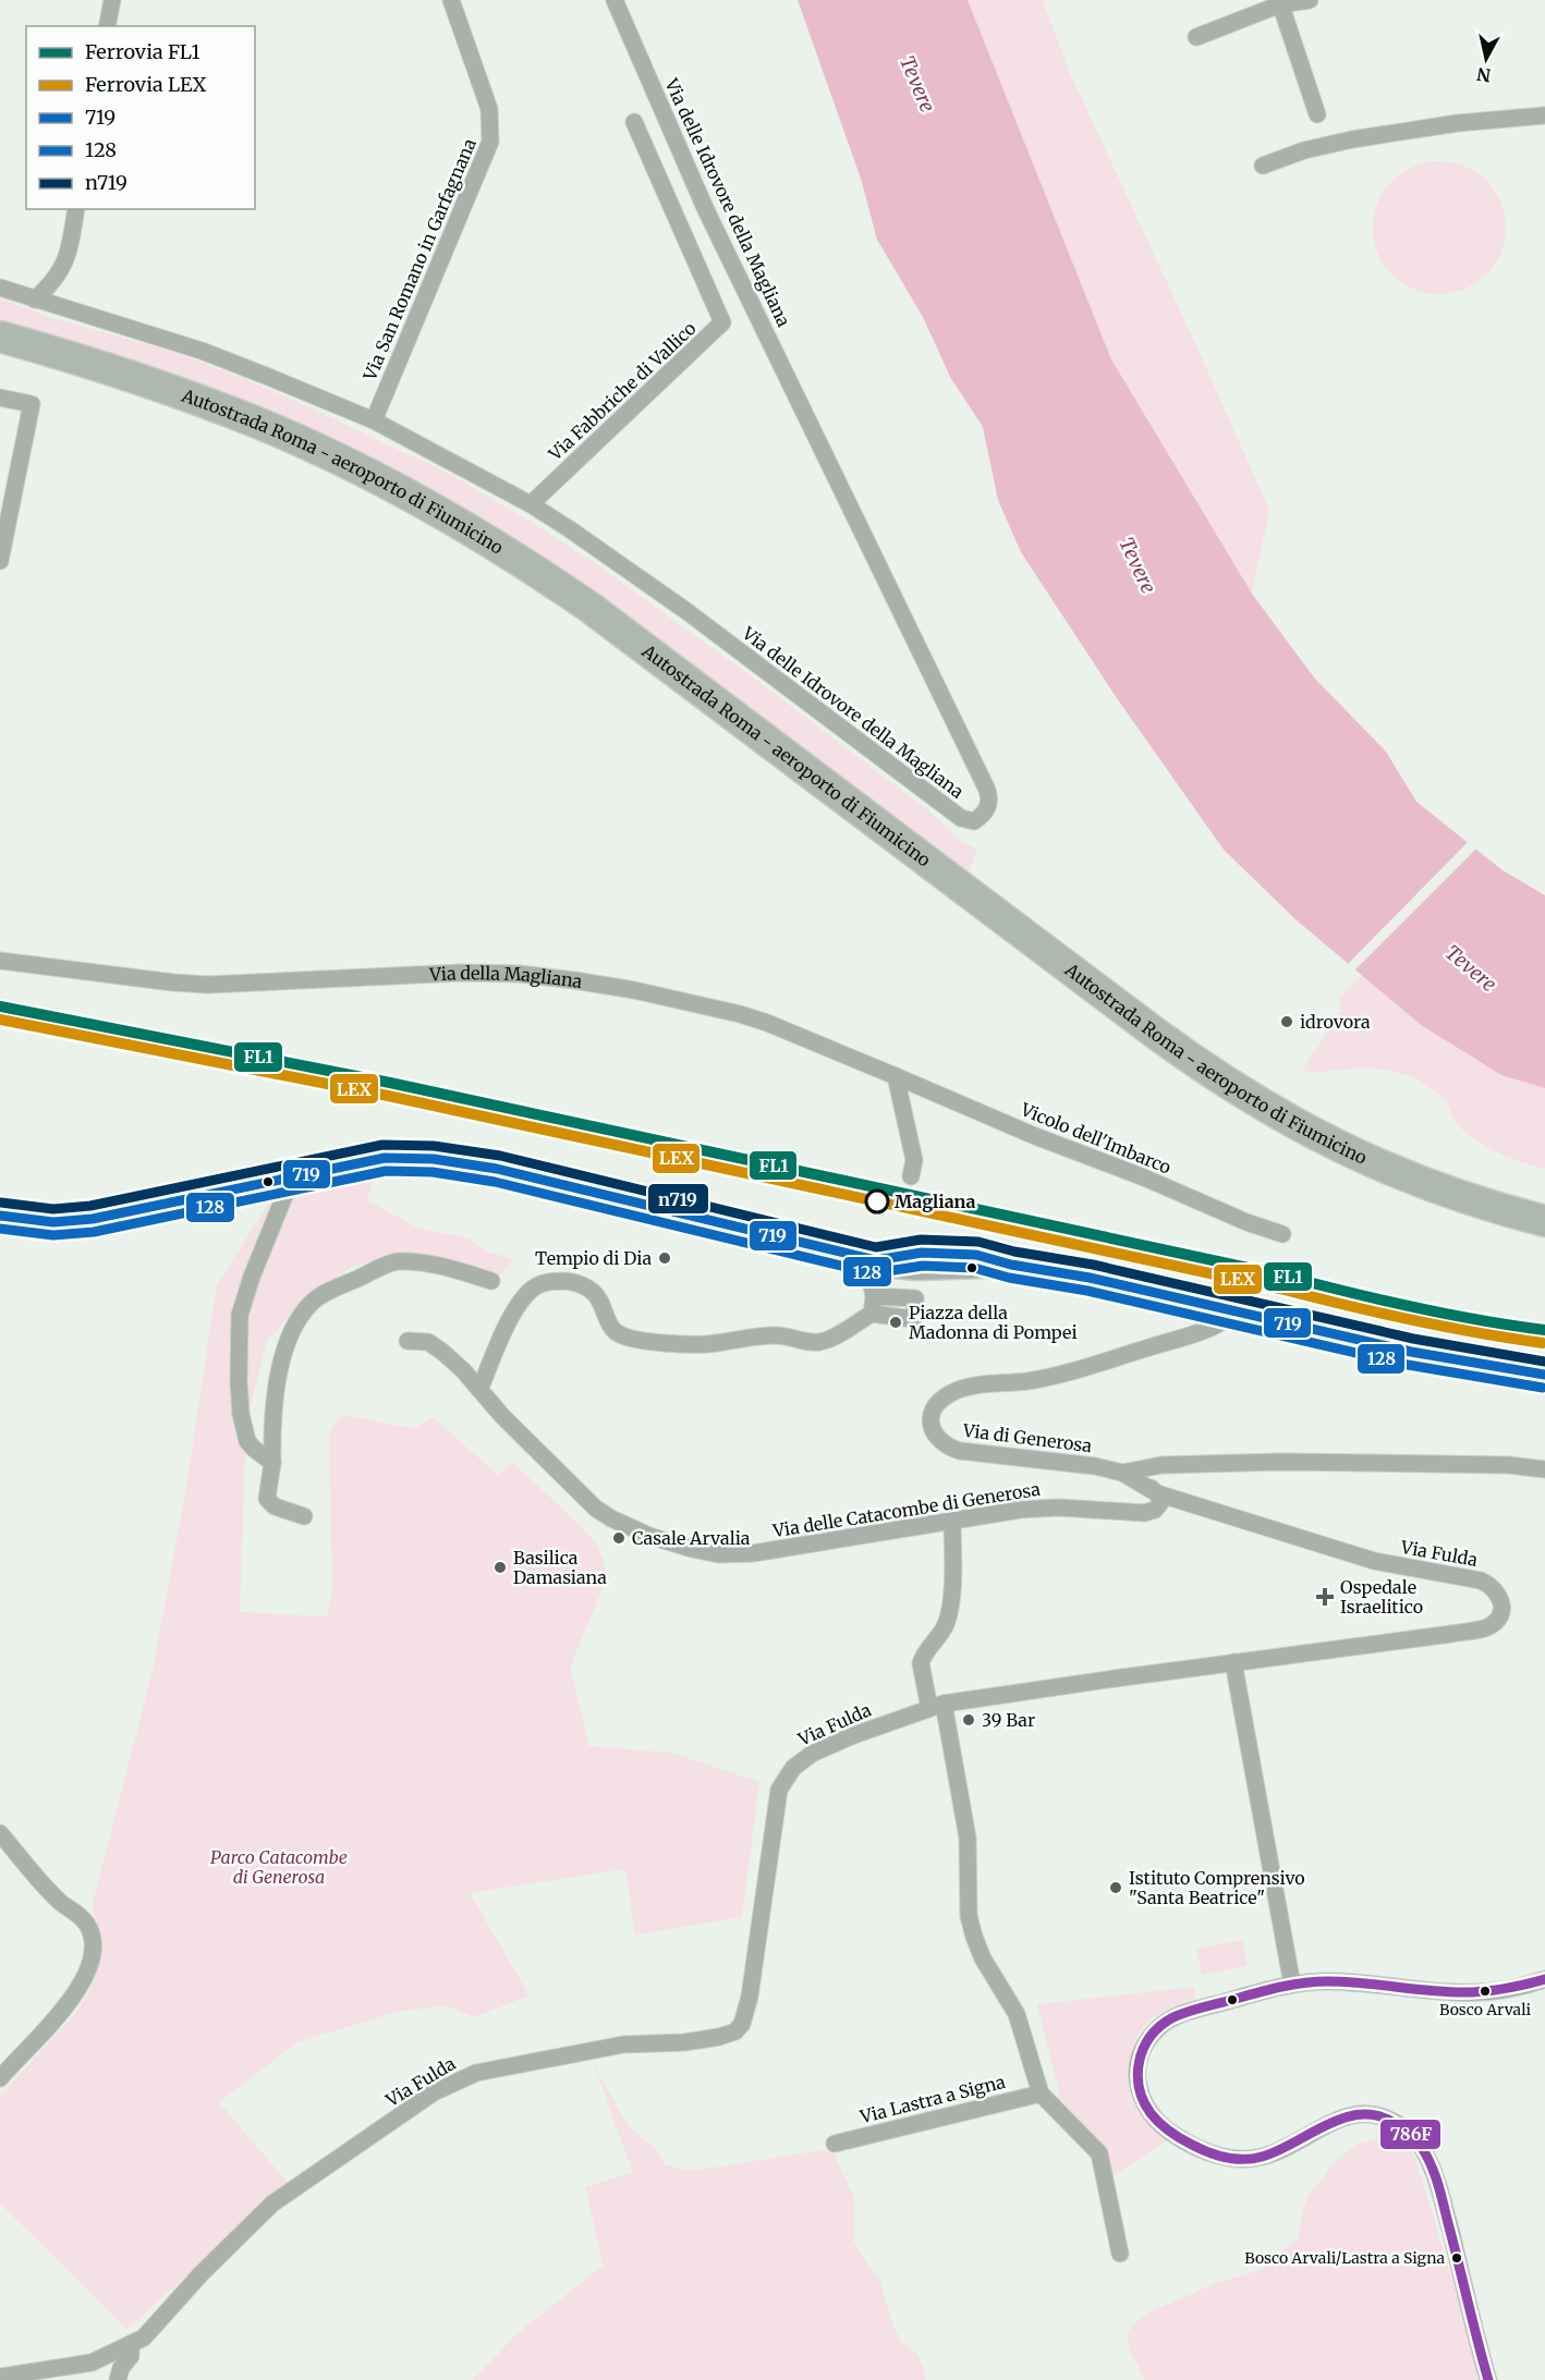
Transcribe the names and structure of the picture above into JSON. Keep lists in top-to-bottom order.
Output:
{
  "streets": {
    "highway": ["Autostrada Roma - aeroporto di Fiumicino"],
    "street": [
      "Via delle Idrovore della Magliana",
      "Via San Romano in Garfagnana",
      "Via Fabbriche di Vallico",
      "Via della Magliana",
      "Vicolo dell'Imbarco",
      "Via di Generosa",
      "Via delle Catacombe di Generosa",
      "Via Fulda",
      "Via Lastra a Signa"
    ]
  },
  "crossings": [
    ["Via delle Idrovore della Magliana", "Via San Romano in Garfagnana"],
    ["Via delle Idrovore della Magliana", "Via Fabbriche di Vallico"],
    ["Via della Magliana", "Vicolo dell'Imbarco"],
    ["Via di Generosa", "Via Fulda"],
    ["Via delle Catacombe di Generosa", "Via Fulda"]
  ],
  "water": ["Tevere"],
  "parks": ["Parco Catacombe di Generosa"],
  "places": {
    "other": [
      "idrovora",
      "Magliana",
      "Tempio di Dia",
      "Piazza della Madonna di Pompei",
      "Casale Arvalia",
      "Basilica Damasiana",
      "39 Bar",
      "Istituto Comprensivo \"Santa Beatrice\"",
      "Bosco Arvali",
      "Bosco Arvali/Lastra a Signa"
    ],
    "health": ["Ospedale Israelitico"]
  },
  "lines": [
    "rail line FL1",
    "rail line LEX",
    "transit line n719",
    "transit line 719",
    "transit line 128",
    "transit line 786F"
  ],
  "legend": [
    "Ferrovia FL1",
    "Ferrovia LEX",
    "719",
    "128",
    "n719"
  ],
  "north": "bottom"
}
